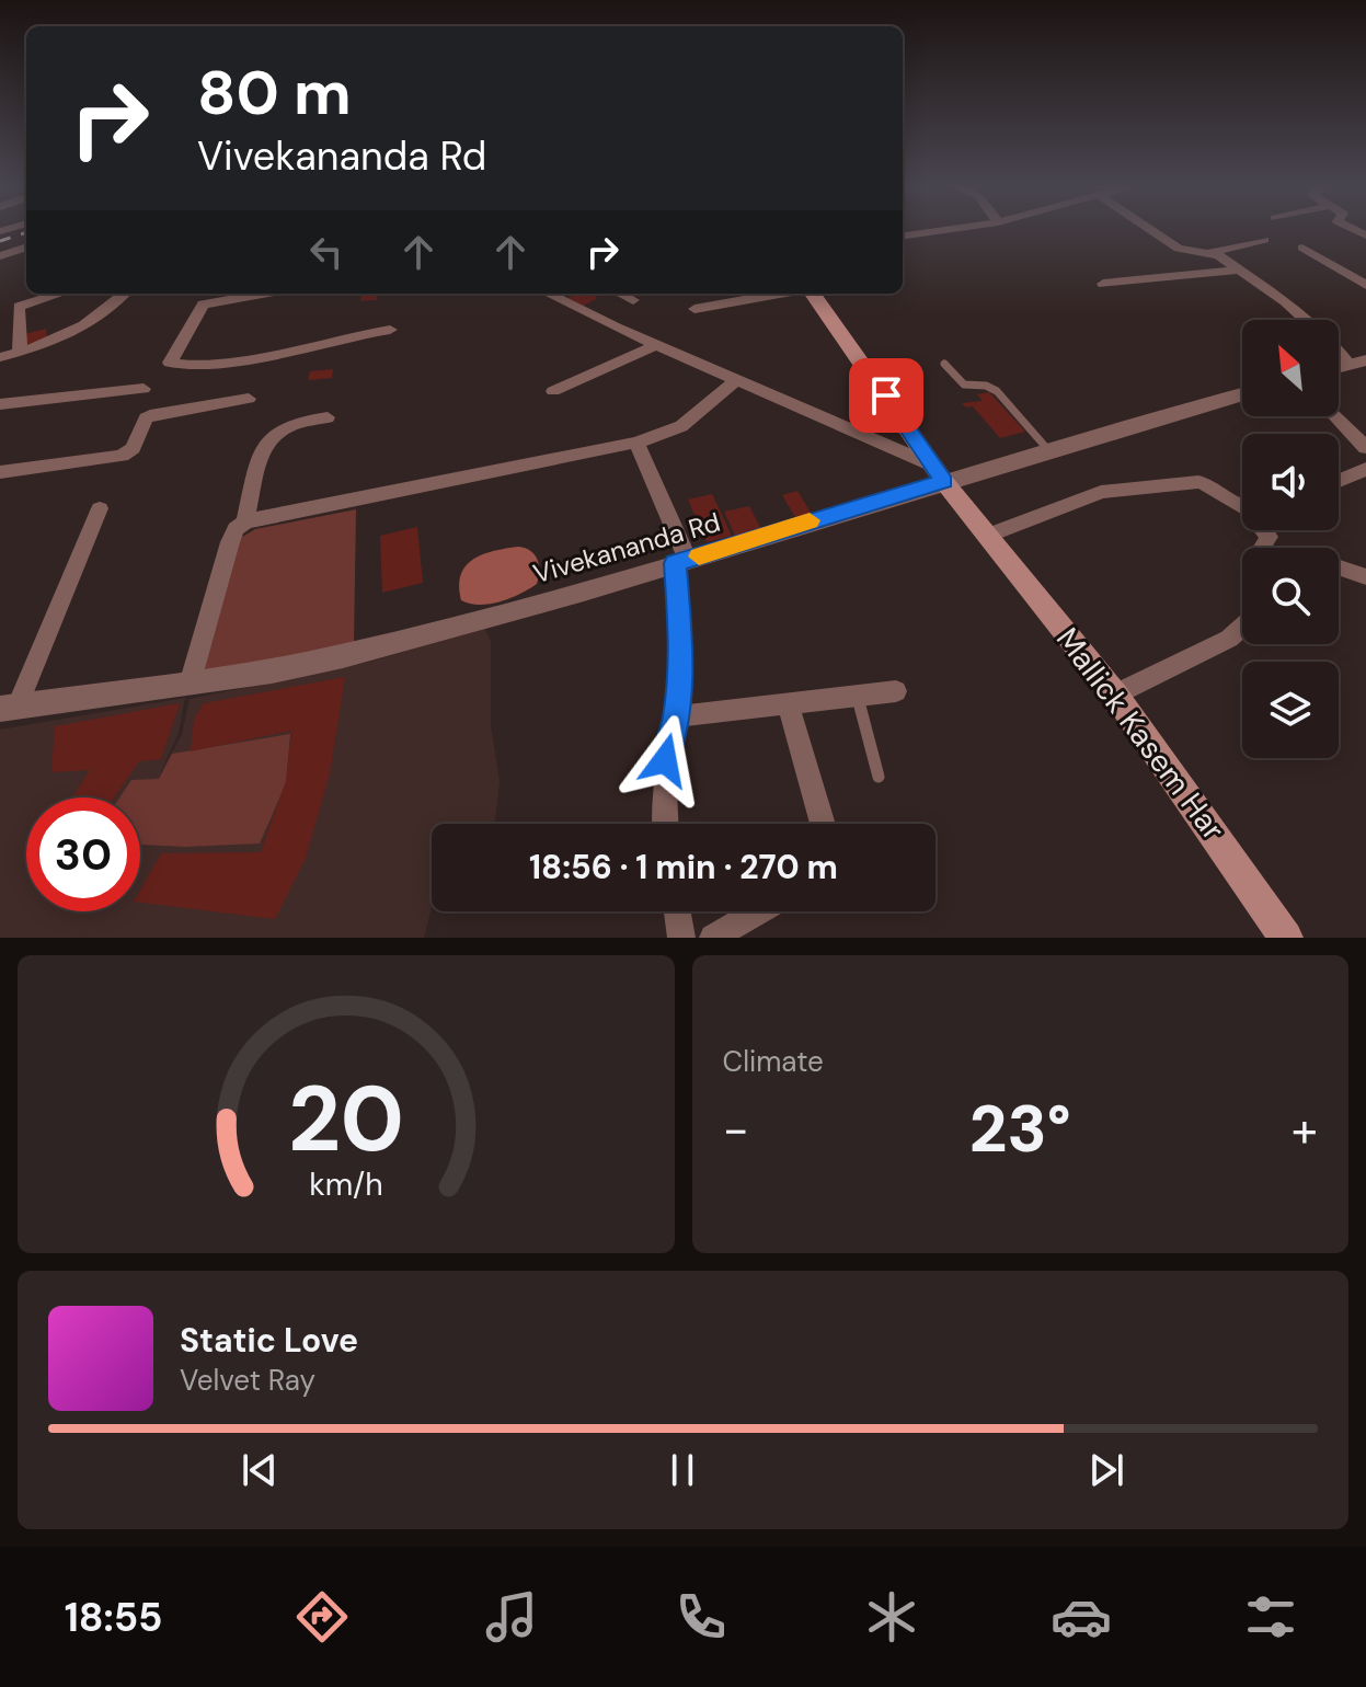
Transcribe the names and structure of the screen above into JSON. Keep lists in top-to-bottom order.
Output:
{
  "streets": {
    "main road": ["Mallick Kasem Har"],
    "street": ["Vivekananda Rd"]
  },
  "crossings": [
    ["Vivekananda Rd", "Mallick Kasem Har"]
  ],
  "north": "top left",
  "page": {
    "turn": ["80 m", "Vivekananda Rd"],
    "limit": "30",
    "trip": "18:56 · 1 min · 270 m",
    "tile": "Climate",
    "heat": ["−", "23°", "+"],
    "song": ["Static Love", "Velvet Ray"],
    "tabs": "18:55",
    "gauge": ["20", "km/h"]
  }
}
